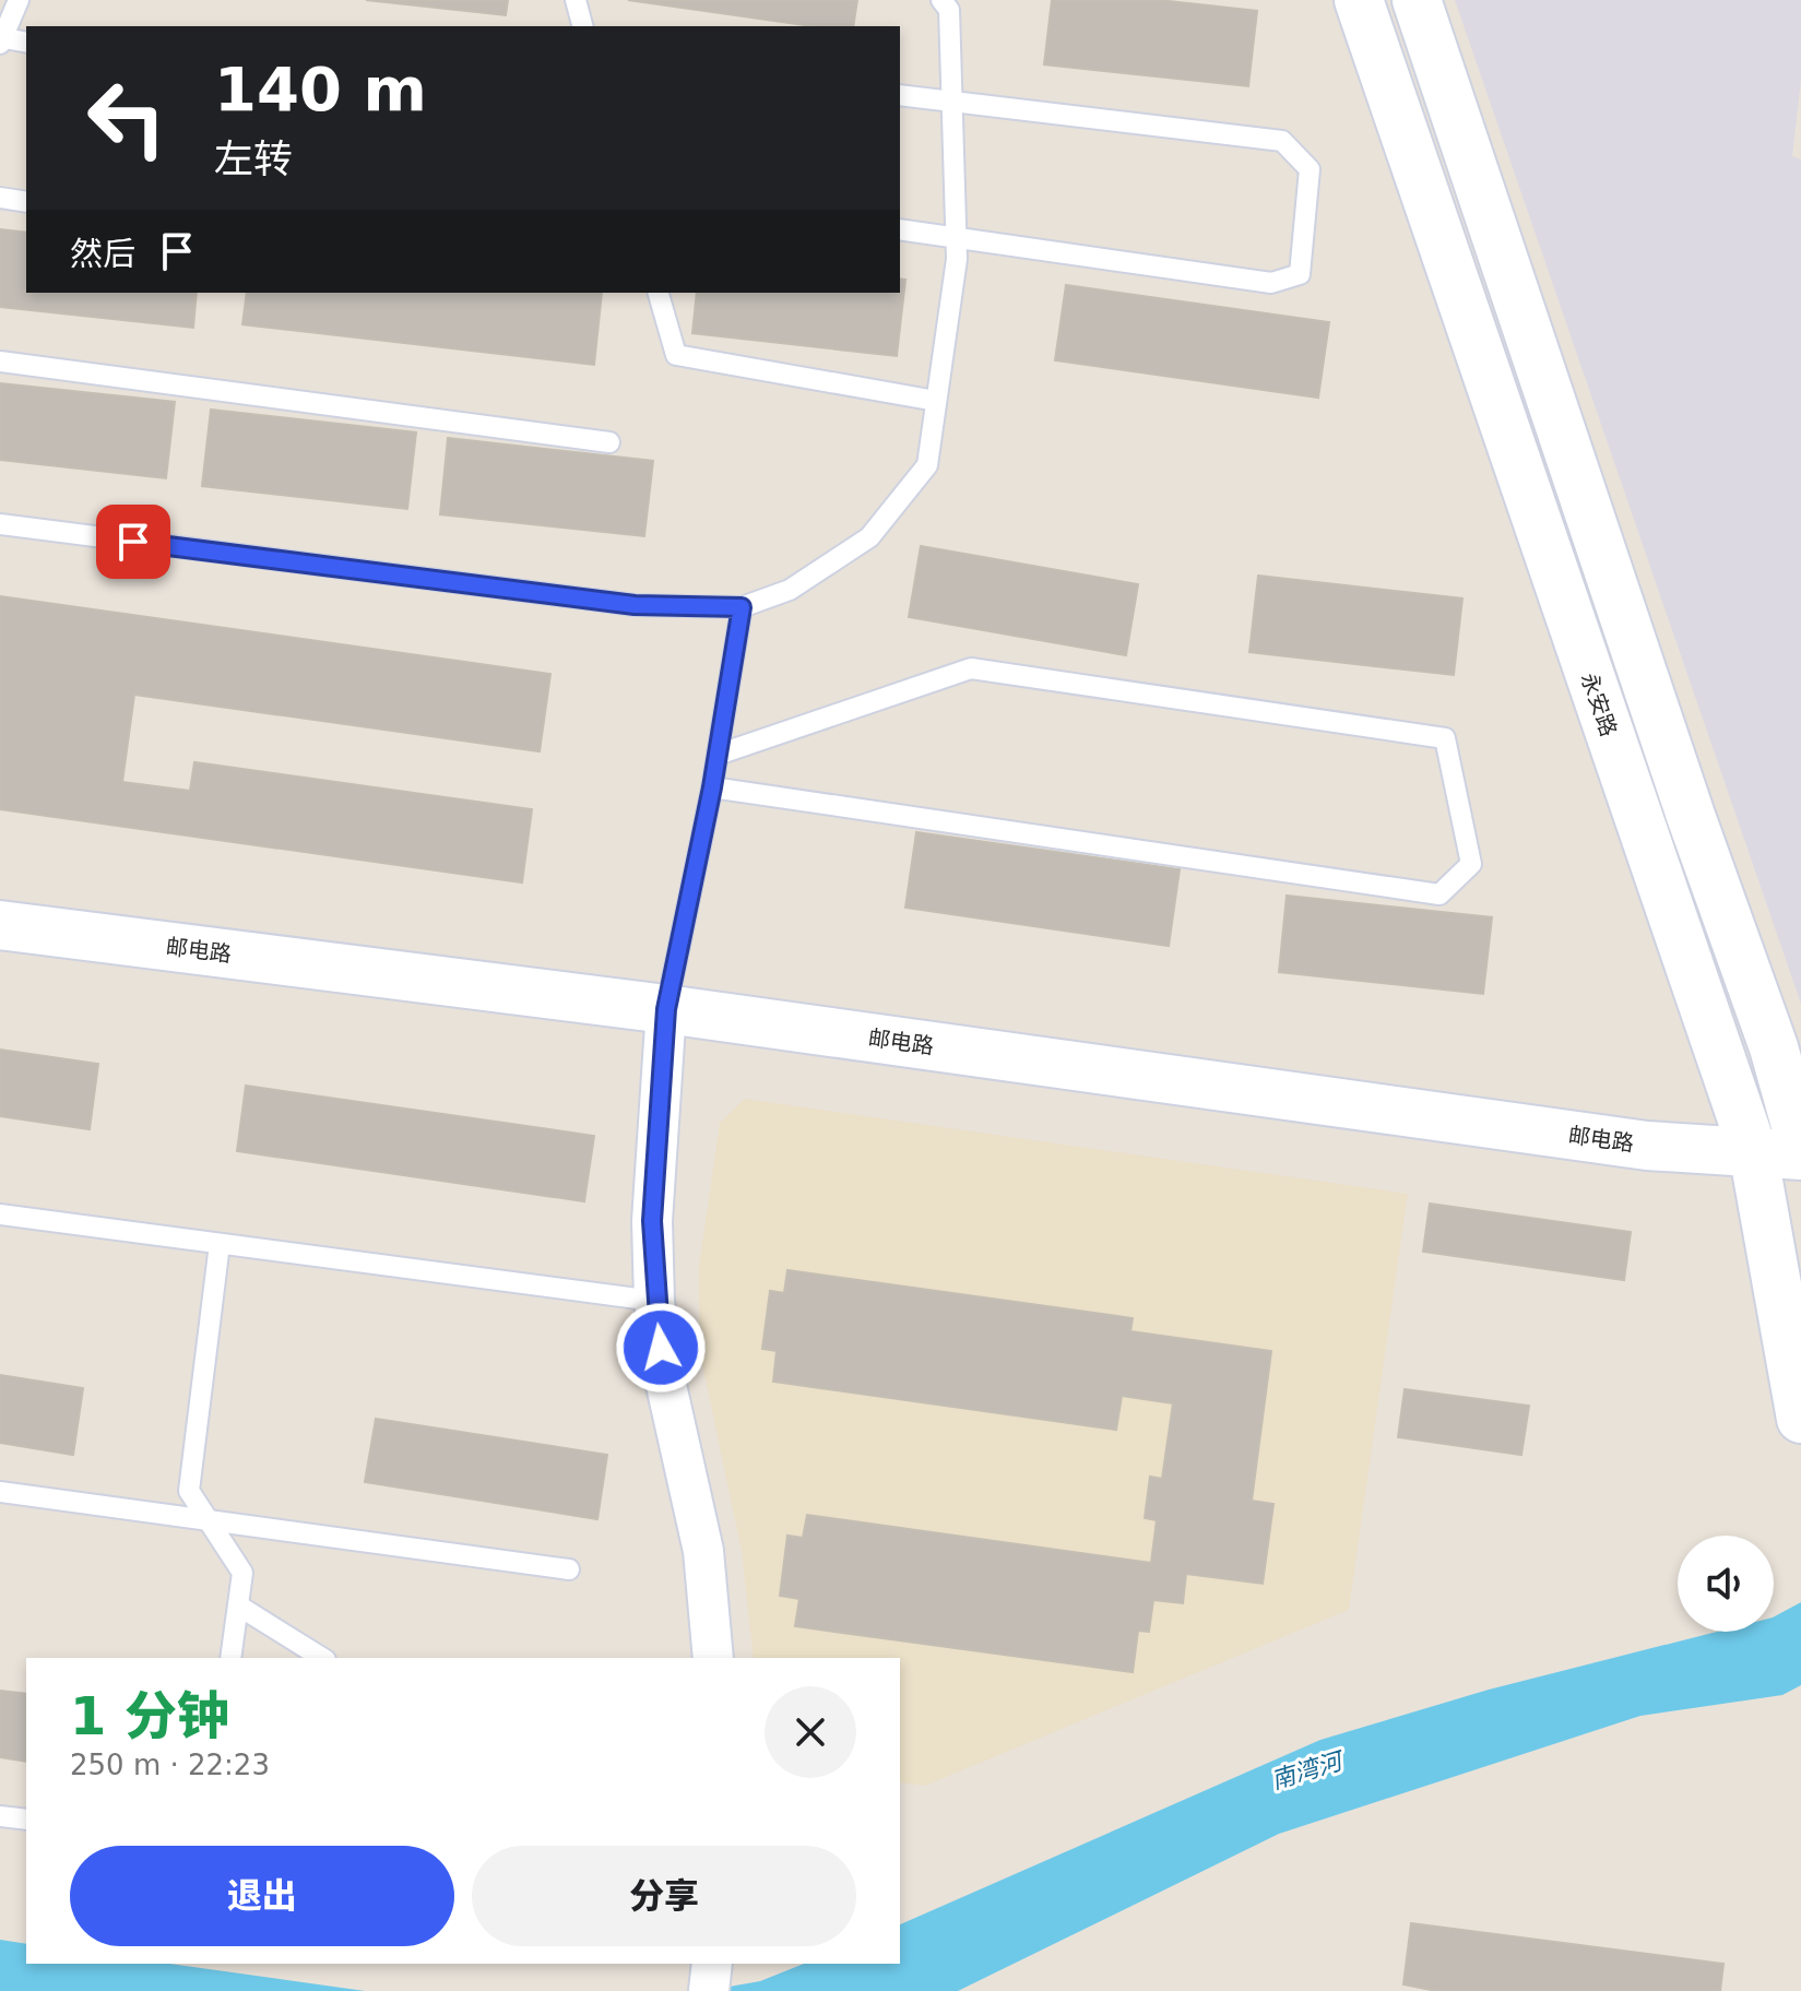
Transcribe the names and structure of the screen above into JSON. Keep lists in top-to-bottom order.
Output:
{
  "streets": {
    "street": ["永安路", "邮电路"]
  },
  "crossings": [
    ["永安路", "邮电路"]
  ],
  "water": ["南湾河"],
  "page": {
    "turn": ["140 m", "左转"],
    "then": "然后",
    "heading": ["1 分钟", "250 m · 22:23"],
    "buttons": ["退出", "分享"]
  }
}
